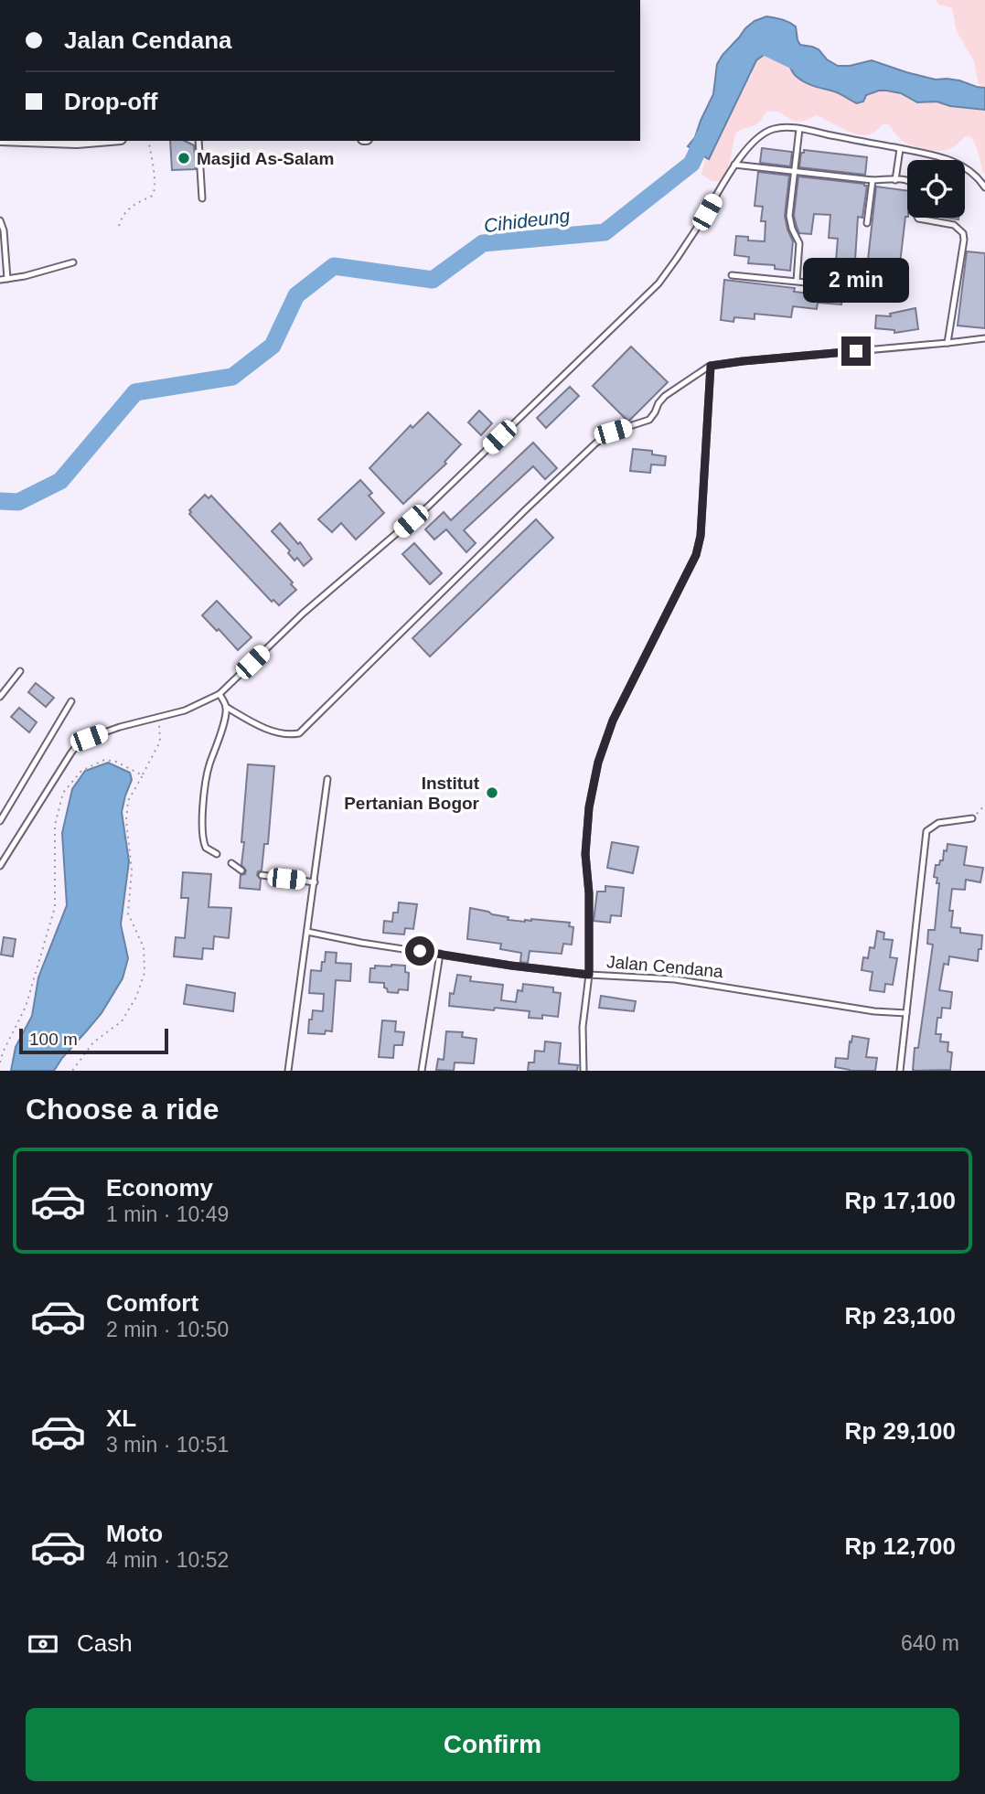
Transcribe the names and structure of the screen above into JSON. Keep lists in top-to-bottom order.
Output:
{
  "streets": {
    "lane": ["Jalan Cendana"]
  },
  "water": ["Cihideung"],
  "places": ["Masjid As-Salam", "Institut Pertanian Bogor"],
  "scale_bar": "100 m",
  "page": {
    "banner": ["Jalan Cendana", "Drop-off"],
    "bubble": "2 min",
    "scale": "100 m",
    "heading": "Choose a ride",
    "list": [
      {
        "name": "Economy",
        "note": "1 min · 10:49",
        "value": "Rp 17,100"
      },
      {
        "name": "Comfort",
        "note": "2 min · 10:50",
        "value": "Rp 23,100"
      },
      {
        "name": "XL",
        "note": "3 min · 10:51",
        "value": "Rp 29,100"
      },
      {
        "name": "Moto",
        "note": "4 min · 10:52",
        "value": "Rp 12,700"
      }
    ],
    "pay": ["Cash", "640 m"],
    "buttons": "Confirm"
  }
}
